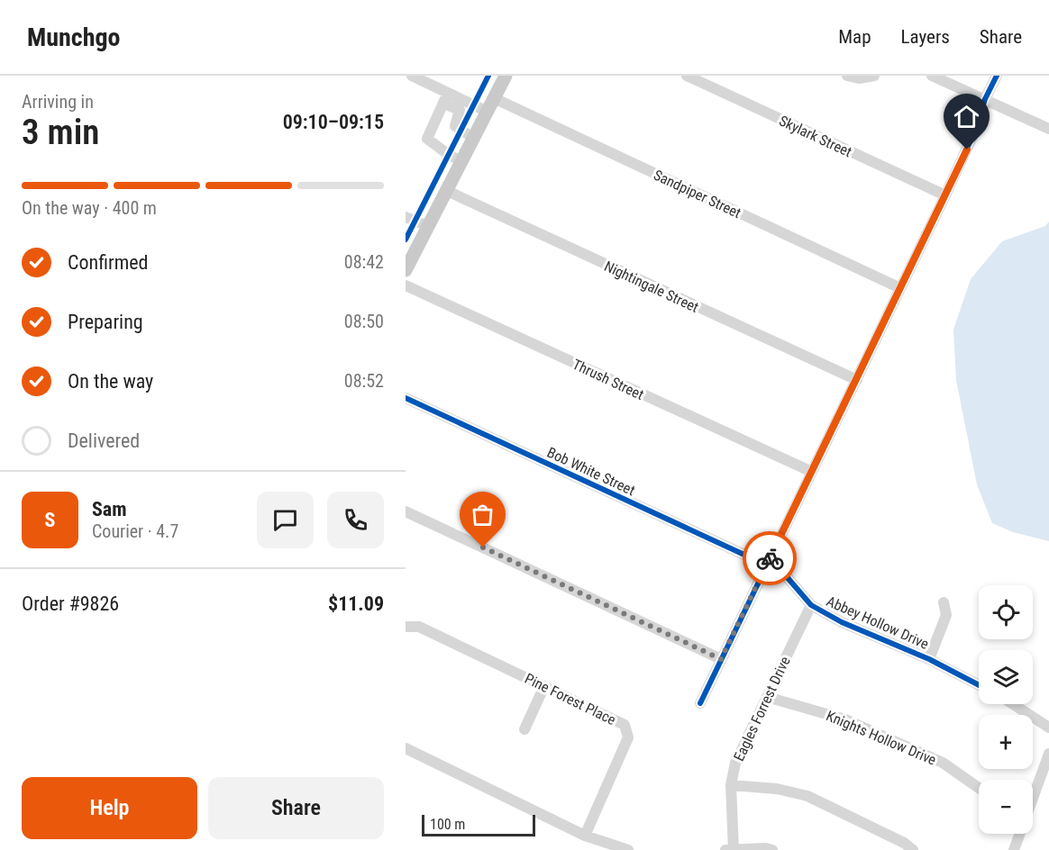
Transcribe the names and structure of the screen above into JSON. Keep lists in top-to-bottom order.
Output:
{
  "streets": {
    "street": [
      "Skylark Street",
      "Sandpiper Street",
      "Nightingale Street",
      "Thrush Street",
      "Bob White Street",
      "Abbey Hollow Drive",
      "Pine Forest Place",
      "Eagles Forrest Drive",
      "Knights Hollow Drive"
    ]
  },
  "crossings": [
    ["Bob White Street", "Abbey Hollow Drive"],
    ["Abbey Hollow Drive", "Eagles Forrest Drive"],
    ["Eagles Forrest Drive", "Knights Hollow Drive"]
  ],
  "scale_bar": "100 m",
  "page": {
    "header": "Munchgo",
    "nav": ["Map", "Layers", "Share"],
    "heading": ["3 min", "Arriving in", "09:10–09:15"],
    "panel": [
      "Sam",
      "Courier · 4.7",
      "Order #9826",
      "$11.09"
    ],
    "bar": "On the way · 400 m",
    "list": [
      ["Confirmed", "08:42"],
      ["Preparing", "08:50"],
      ["On the way", "08:52"],
      "Delivered"
    ],
    "round": "S",
    "map_buttons": ["+", "−"],
    "buttons": ["Help", "Share"],
    "scale": "100 m"
  }
}
